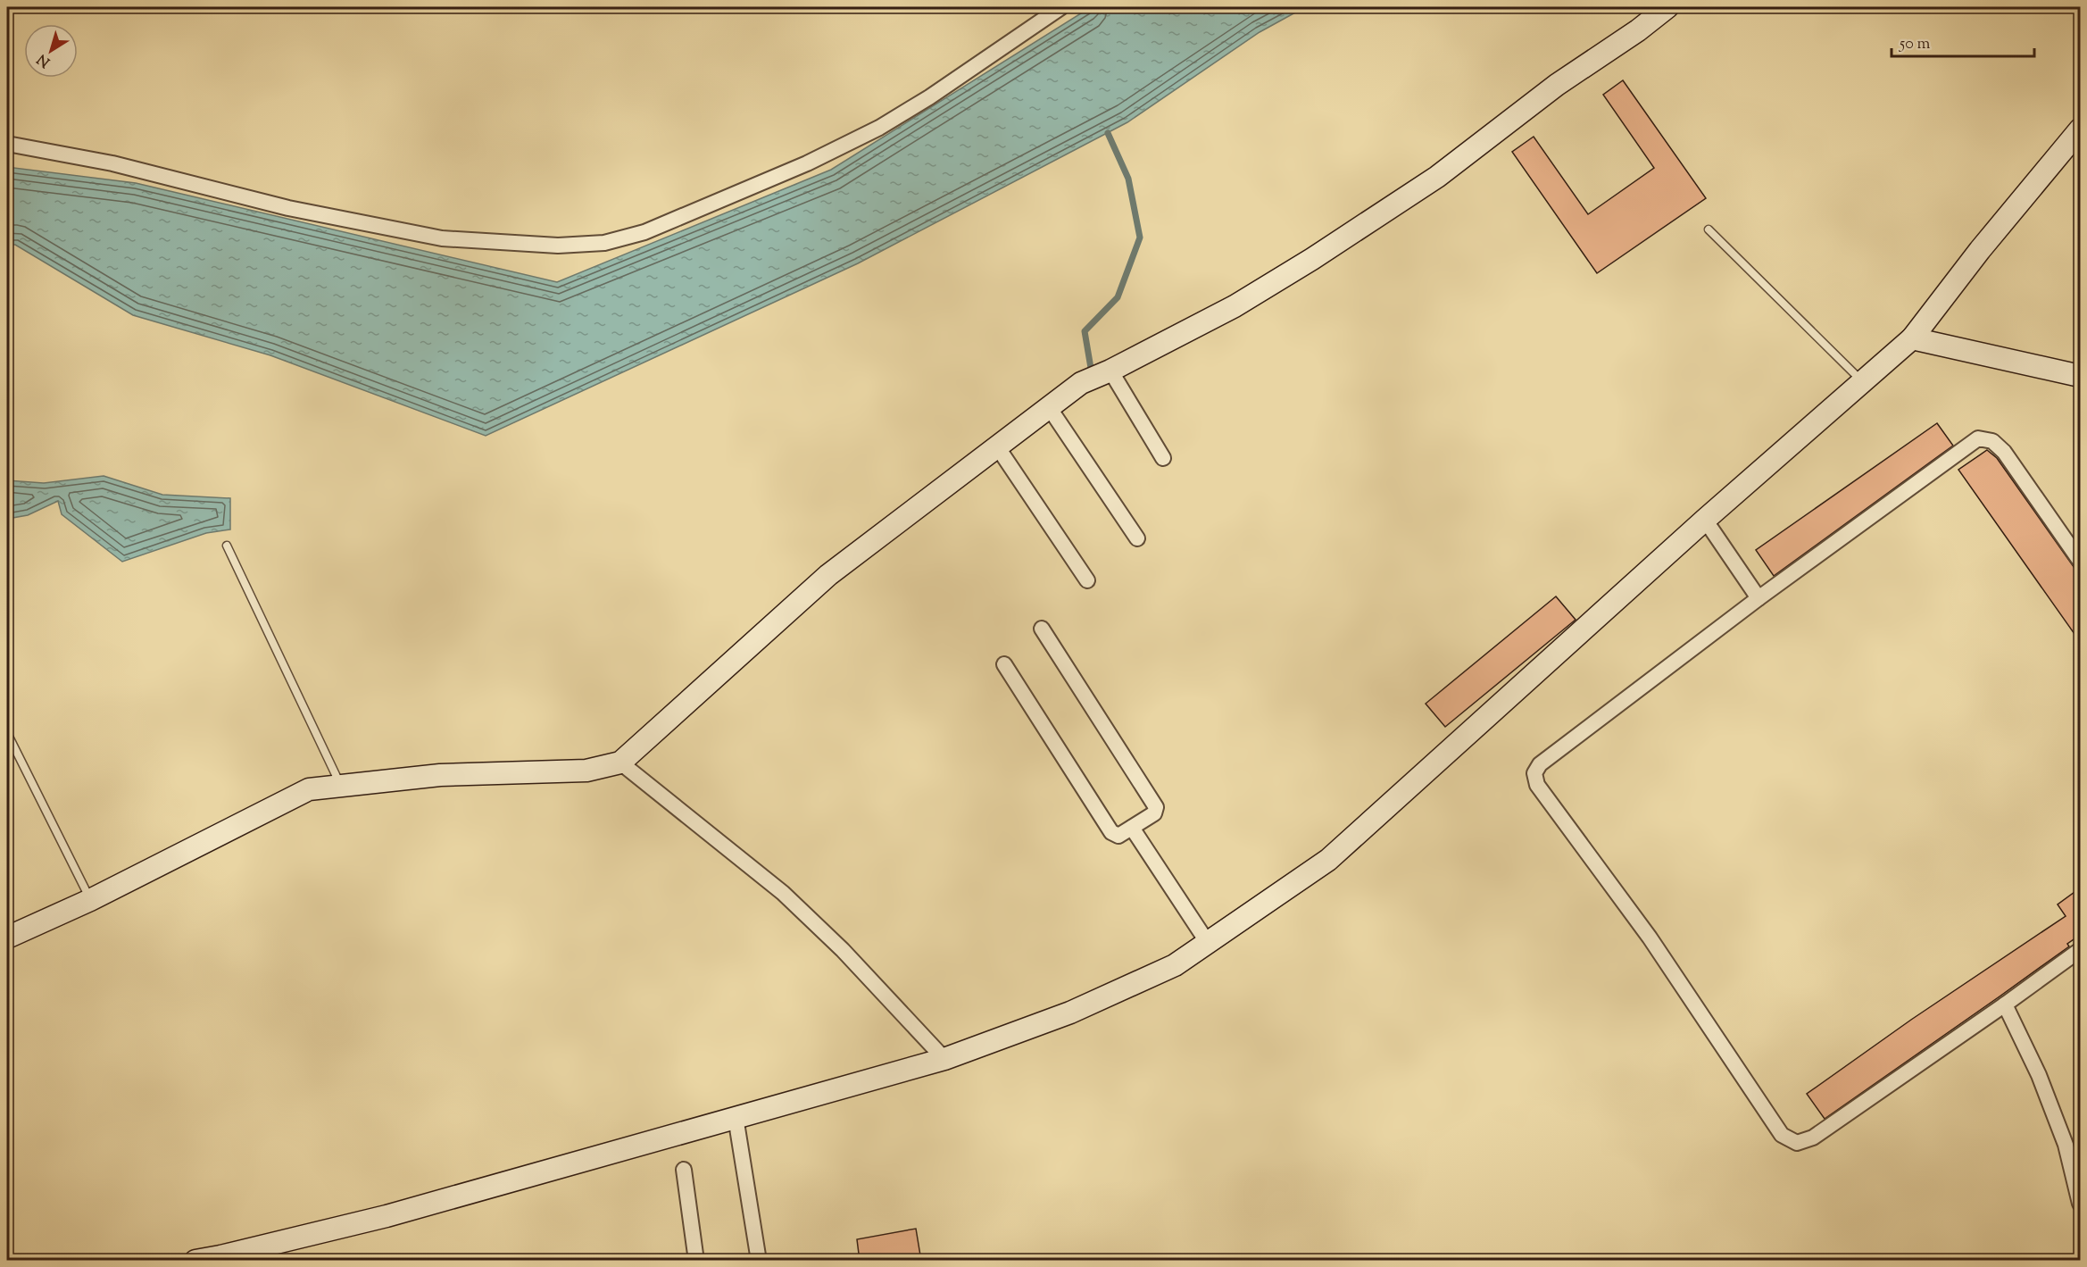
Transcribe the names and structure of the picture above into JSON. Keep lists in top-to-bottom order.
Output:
{
  "scale_bar": "50 m",
  "north": "bottom left"
}
